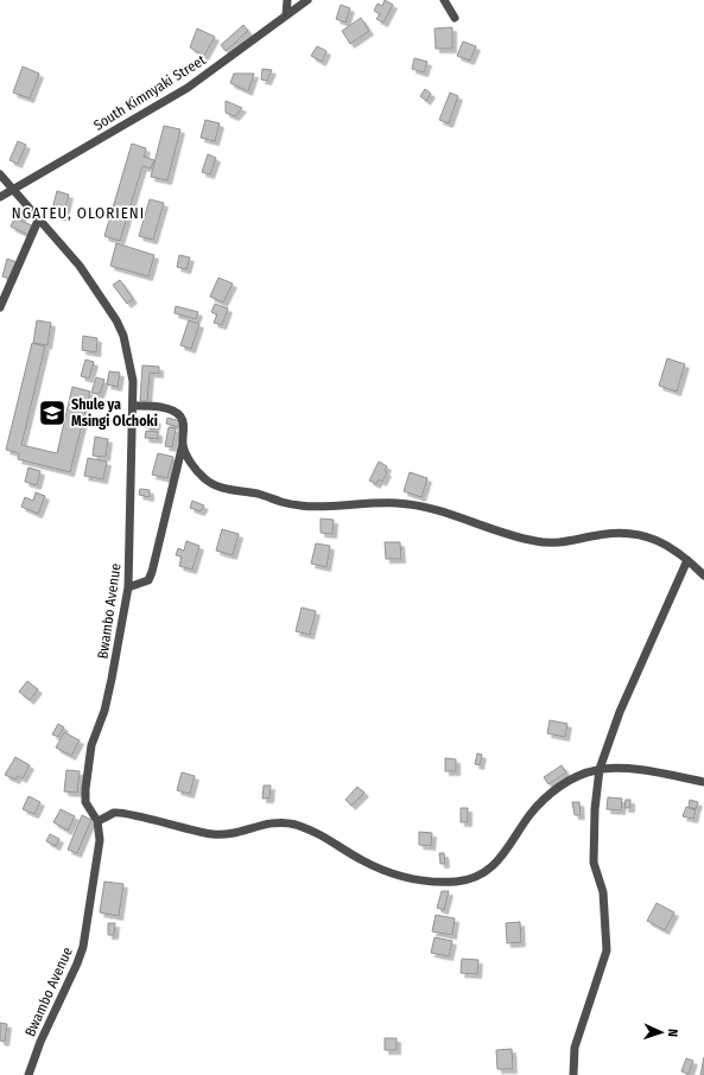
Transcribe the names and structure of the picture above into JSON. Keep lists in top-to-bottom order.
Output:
{
  "streets": {
    "street": ["South Kimnyaki Street", "Bwambo Avenue"]
  },
  "crossings": [
    ["South Kimnyaki Street", "Bwambo Avenue"]
  ],
  "districts": ["NGATEU, OLORIENI"],
  "places": {
    "school or university": ["Shule ya Msingi Olchoki"]
  },
  "north": "right"
}
